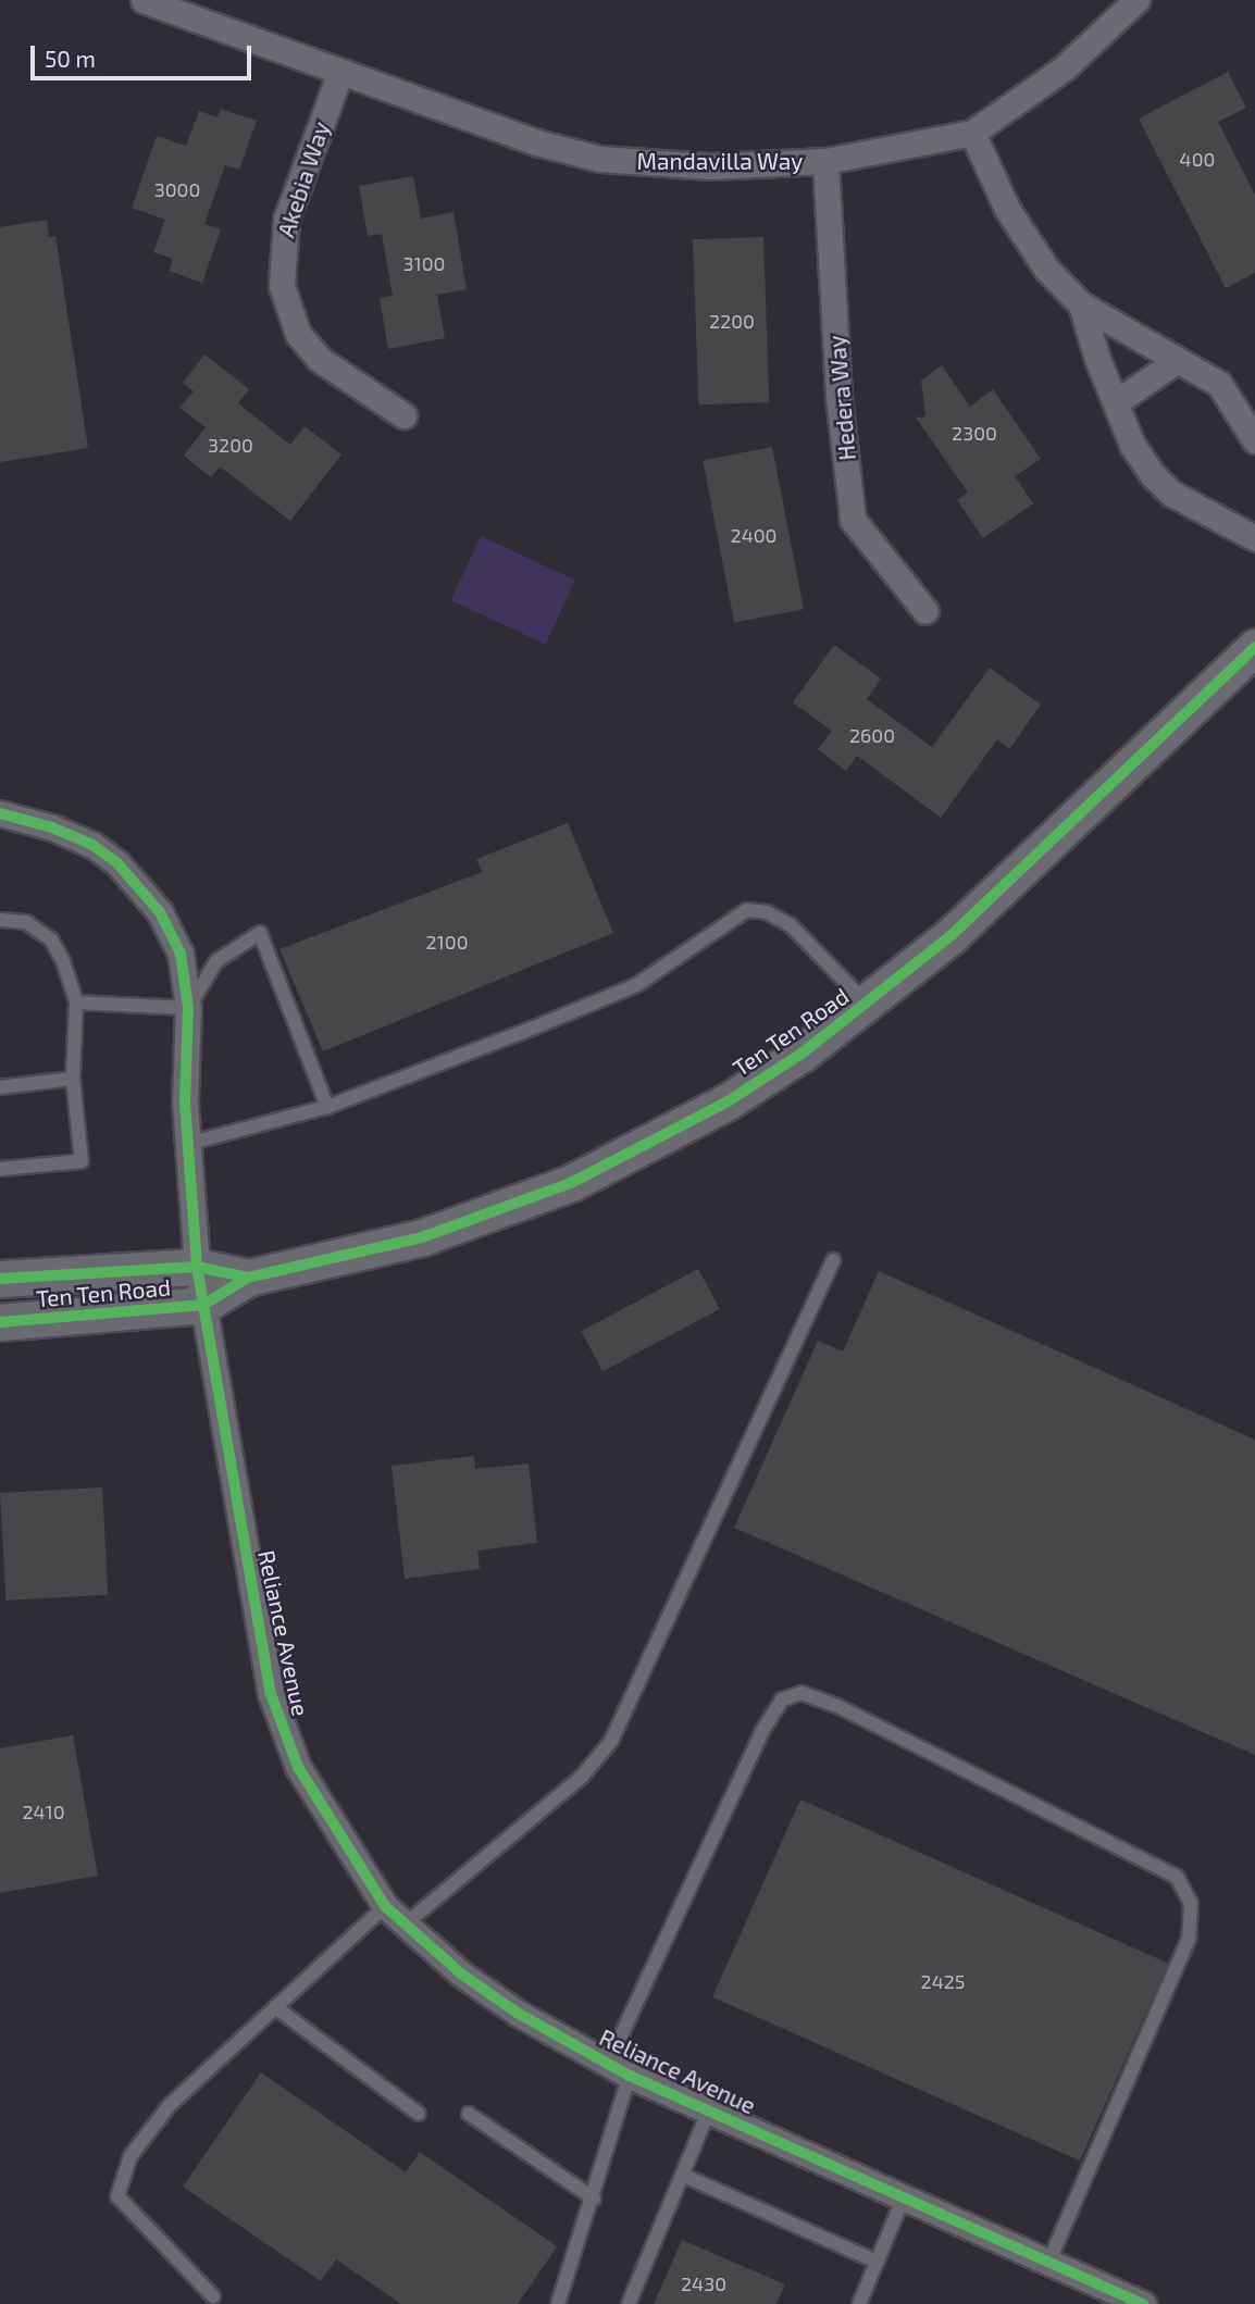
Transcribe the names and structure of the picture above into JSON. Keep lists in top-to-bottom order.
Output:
{
  "streets": {
    "main road": ["Ten Ten Road"],
    "street": [
      "Mandavilla Way",
      "Akebia Way",
      "Hedera Way",
      "Reliance Avenue"
    ]
  },
  "crossings": [
    ["Mandavilla Way", "Akebia Way"],
    ["Mandavilla Way", "Hedera Way"],
    ["Ten Ten Road", "Reliance Avenue"]
  ],
  "house_numbers": [
    "400",
    "3000",
    "3100",
    "2200",
    "2300",
    "3200",
    "2400",
    "2600",
    "2100",
    "2410",
    "2425",
    "2430"
  ],
  "scale_bar": "50 m"
}
